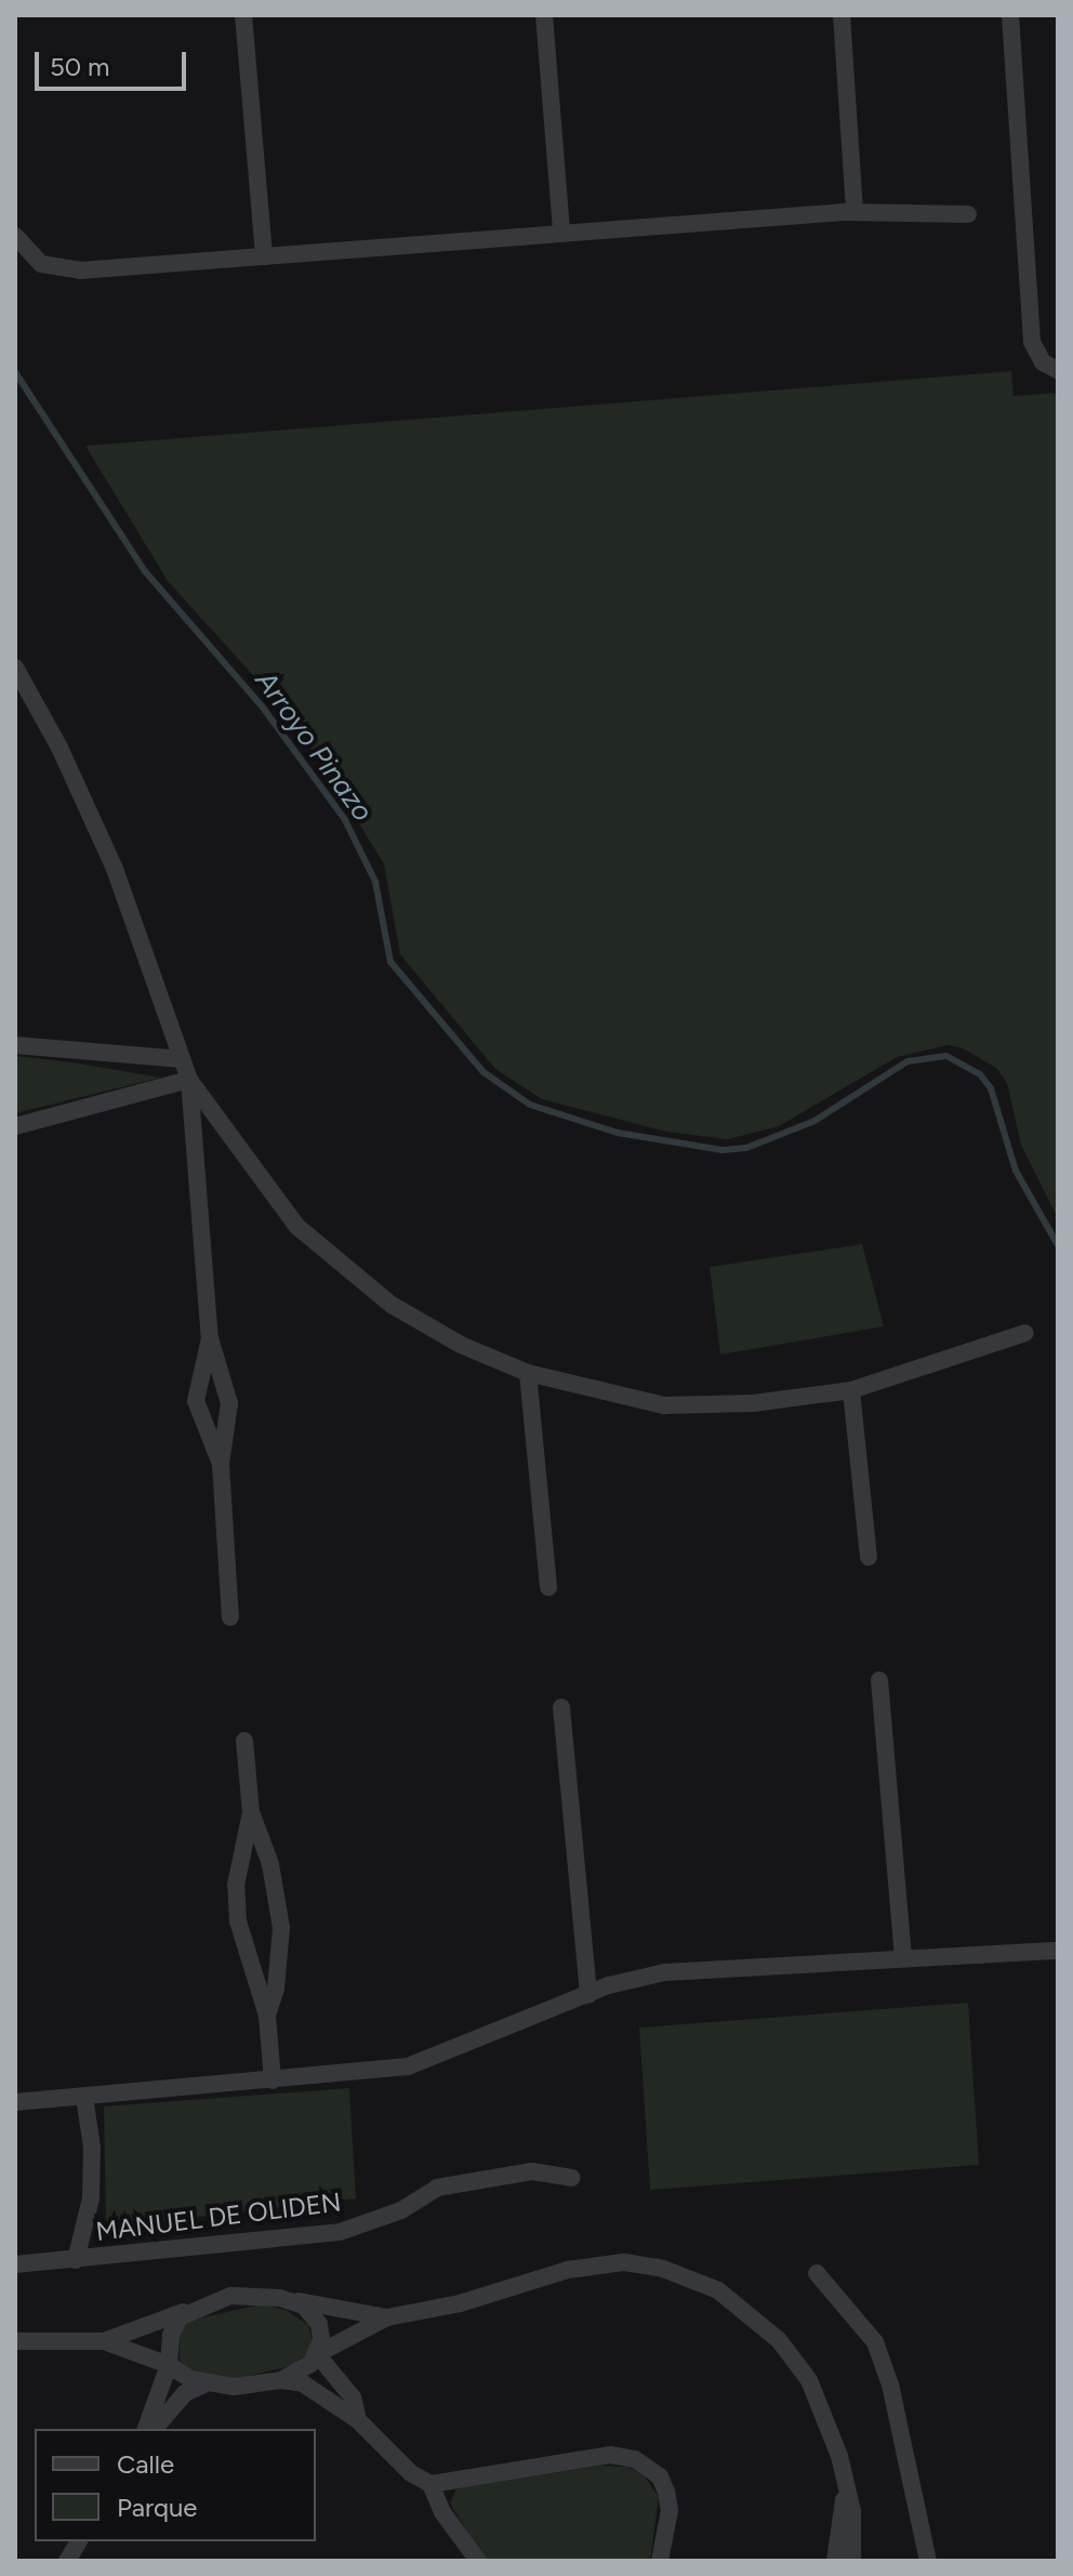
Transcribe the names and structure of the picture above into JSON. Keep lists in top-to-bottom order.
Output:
{
  "streets": {
    "street": ["MANUEL DE OLIDEN"]
  },
  "water": ["Arroyo Pinazo"],
  "legend": ["Calle", "Parque"],
  "scale_bar": "50 m"
}
